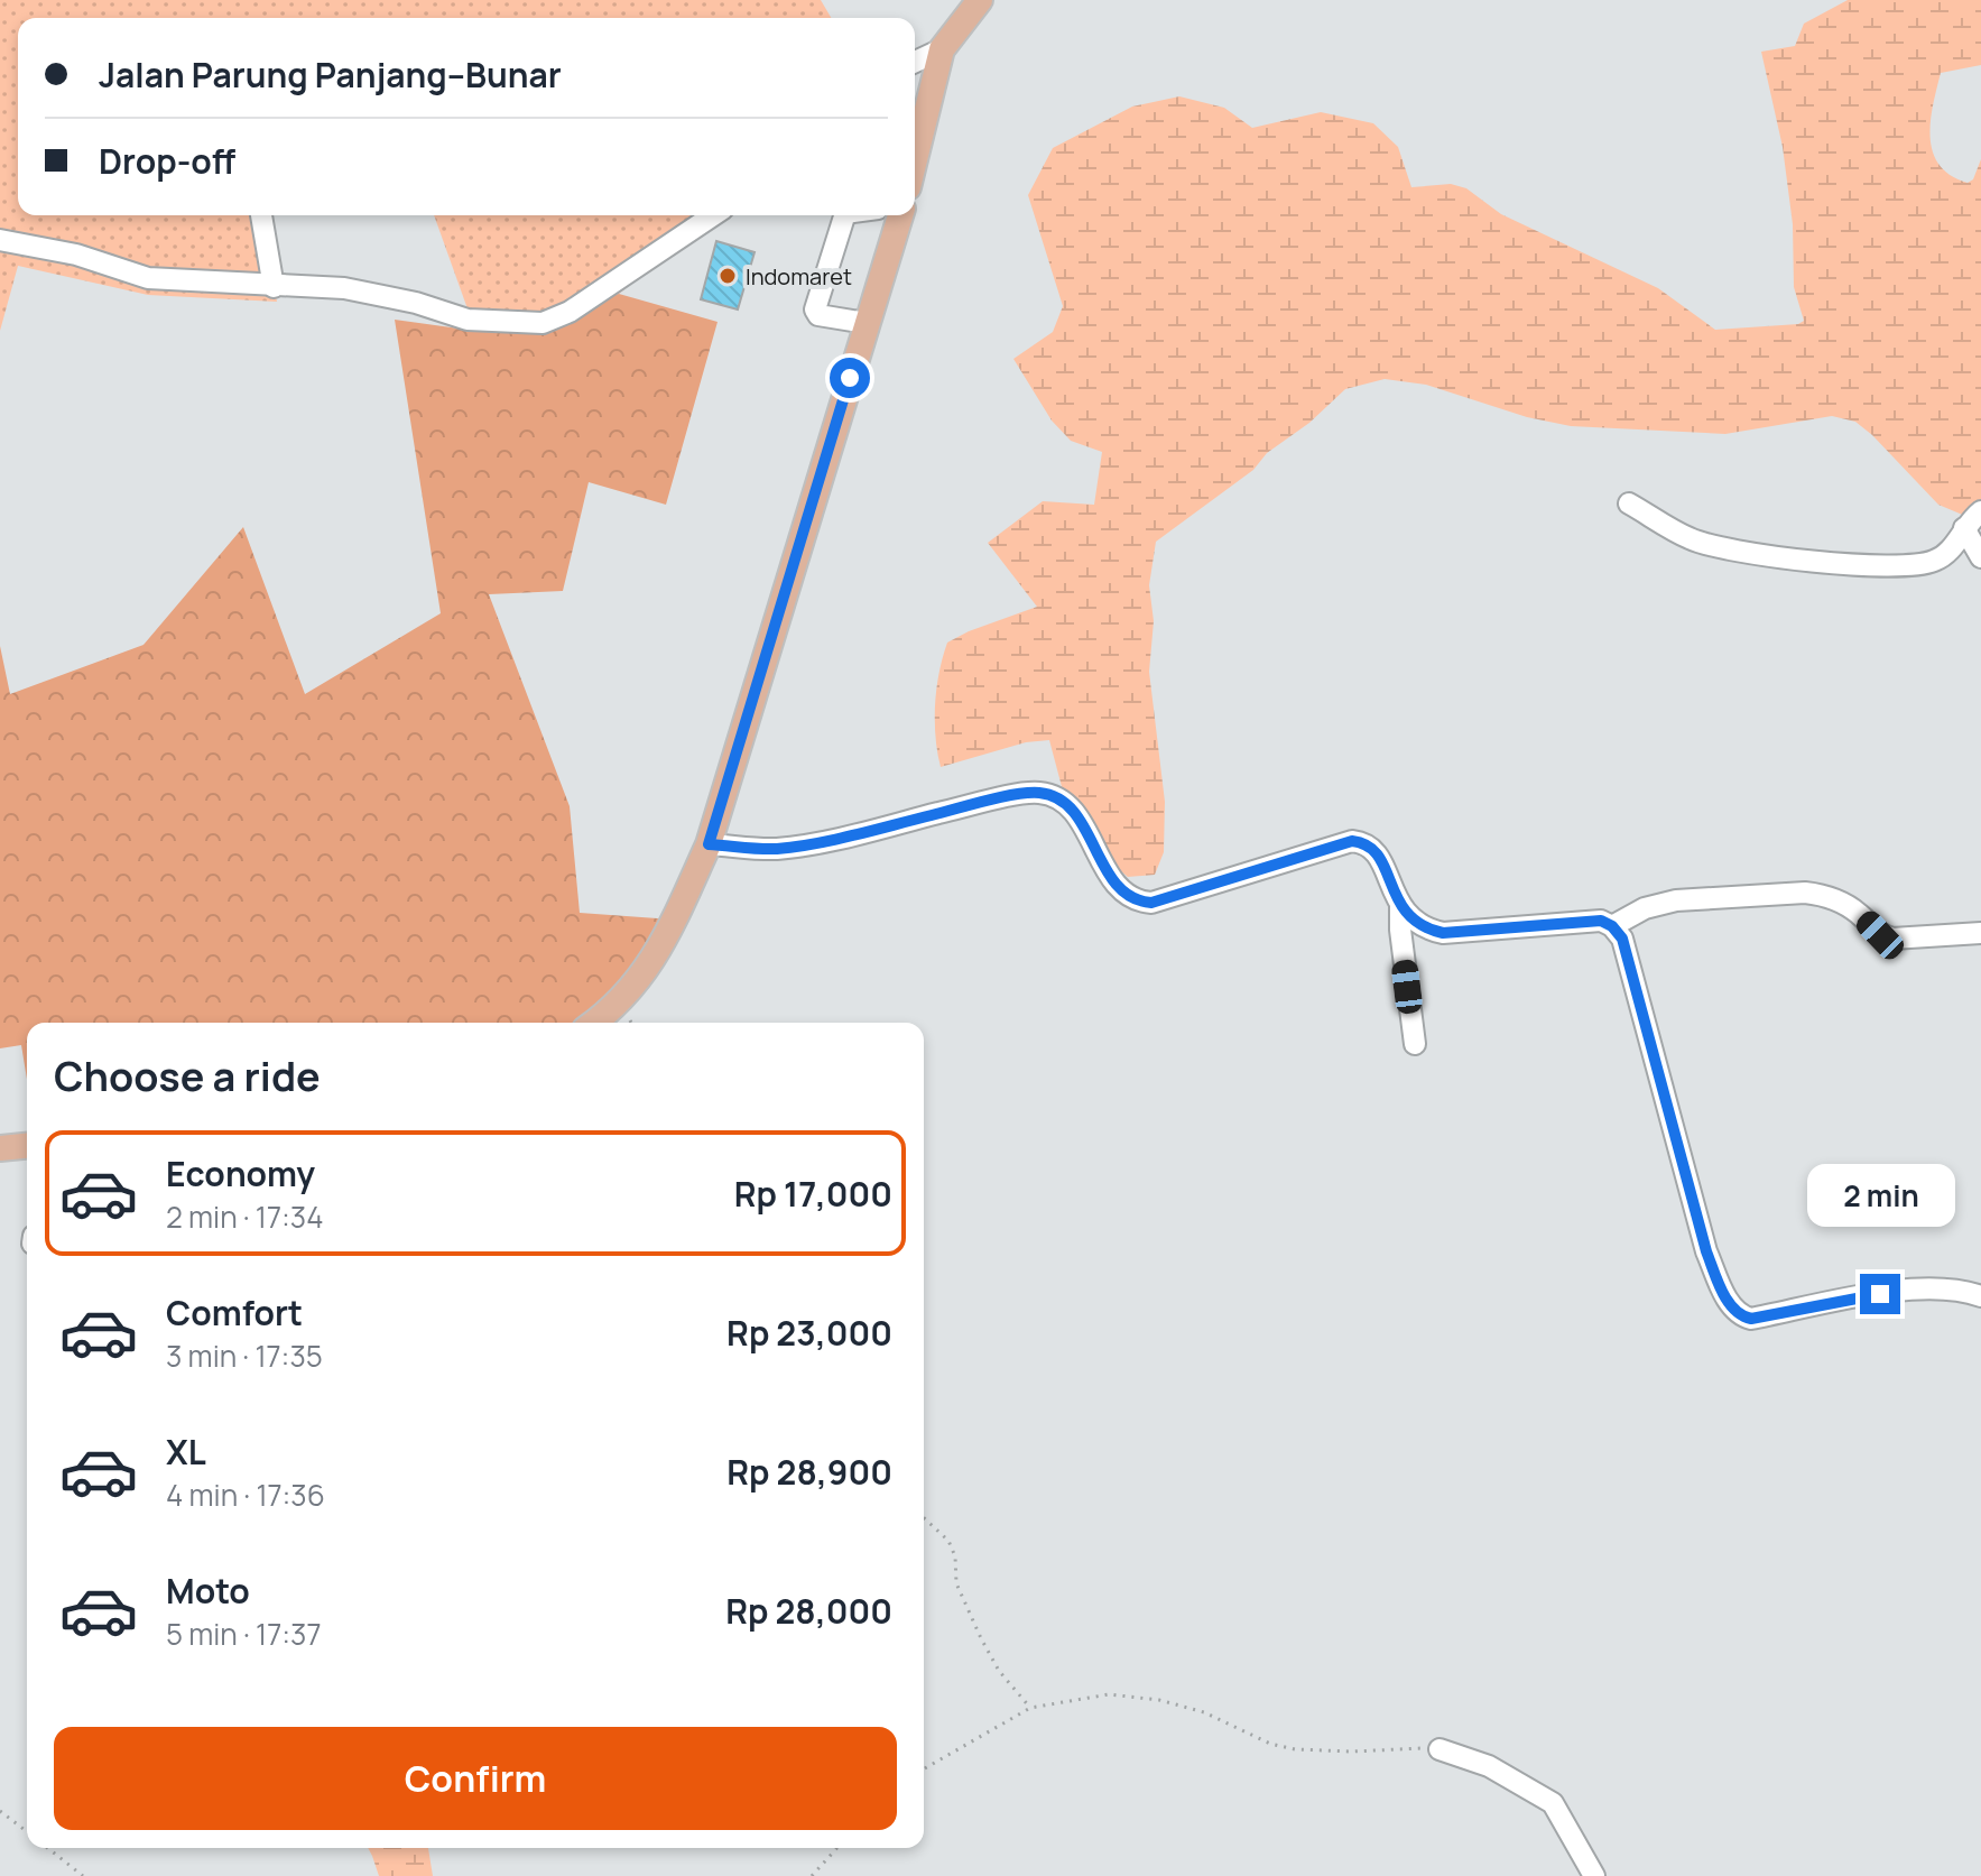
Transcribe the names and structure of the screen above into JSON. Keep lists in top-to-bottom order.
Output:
{
  "places": ["Indomaret"],
  "page": {
    "banner": ["Jalan Parung Panjang–Bunar", "Drop-off"],
    "heading": "Choose a ride",
    "list": [
      {
        "name": "Economy",
        "note": "2 min · 17:34",
        "value": "Rp 17,000"
      },
      {
        "name": "Comfort",
        "note": "3 min · 17:35",
        "value": "Rp 23,000"
      },
      {
        "name": "XL",
        "note": "4 min · 17:36",
        "value": "Rp 28,900"
      },
      {
        "name": "Moto",
        "note": "5 min · 17:37",
        "value": "Rp 28,000"
      }
    ],
    "bubble": "2 min",
    "buttons": "Confirm"
  }
}
